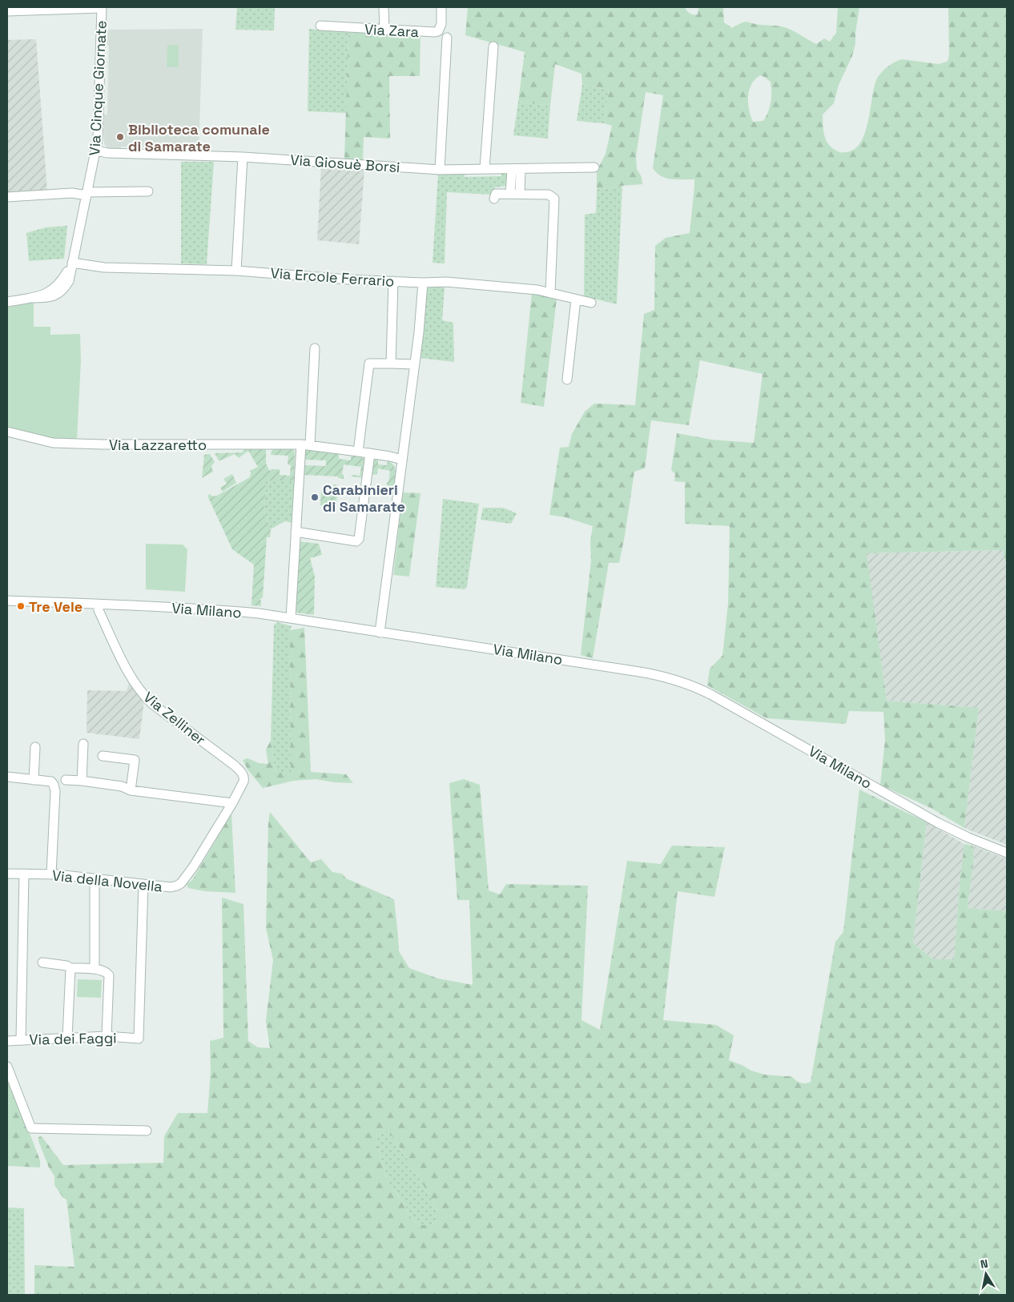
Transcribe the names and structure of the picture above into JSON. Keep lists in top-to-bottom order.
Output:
{
  "streets": {
    "street": [
      "Via Zara",
      "Via Cinque Giornate",
      "Via Giosuè Borsi",
      "Via Ercole Ferrario",
      "Via Lazzaretto",
      "Via Milano",
      "Via Zelliner",
      "Via della Novella",
      "Via dei Faggi"
    ]
  },
  "crossings": [
    ["Via Cinque Giornate", "Via Giosuè Borsi"],
    ["Via Cinque Giornate", "Via Ercole Ferrario"],
    ["Via Milano", "Via Zelliner"],
    ["Via Zelliner", "Via della Novella"],
    ["Via della Novella", "Via dei Faggi"]
  ],
  "places": ["Biblioteca comunale di Samarate", "Carabinieri di Samarate", "Tre Vele"],
  "north": "top"
}
